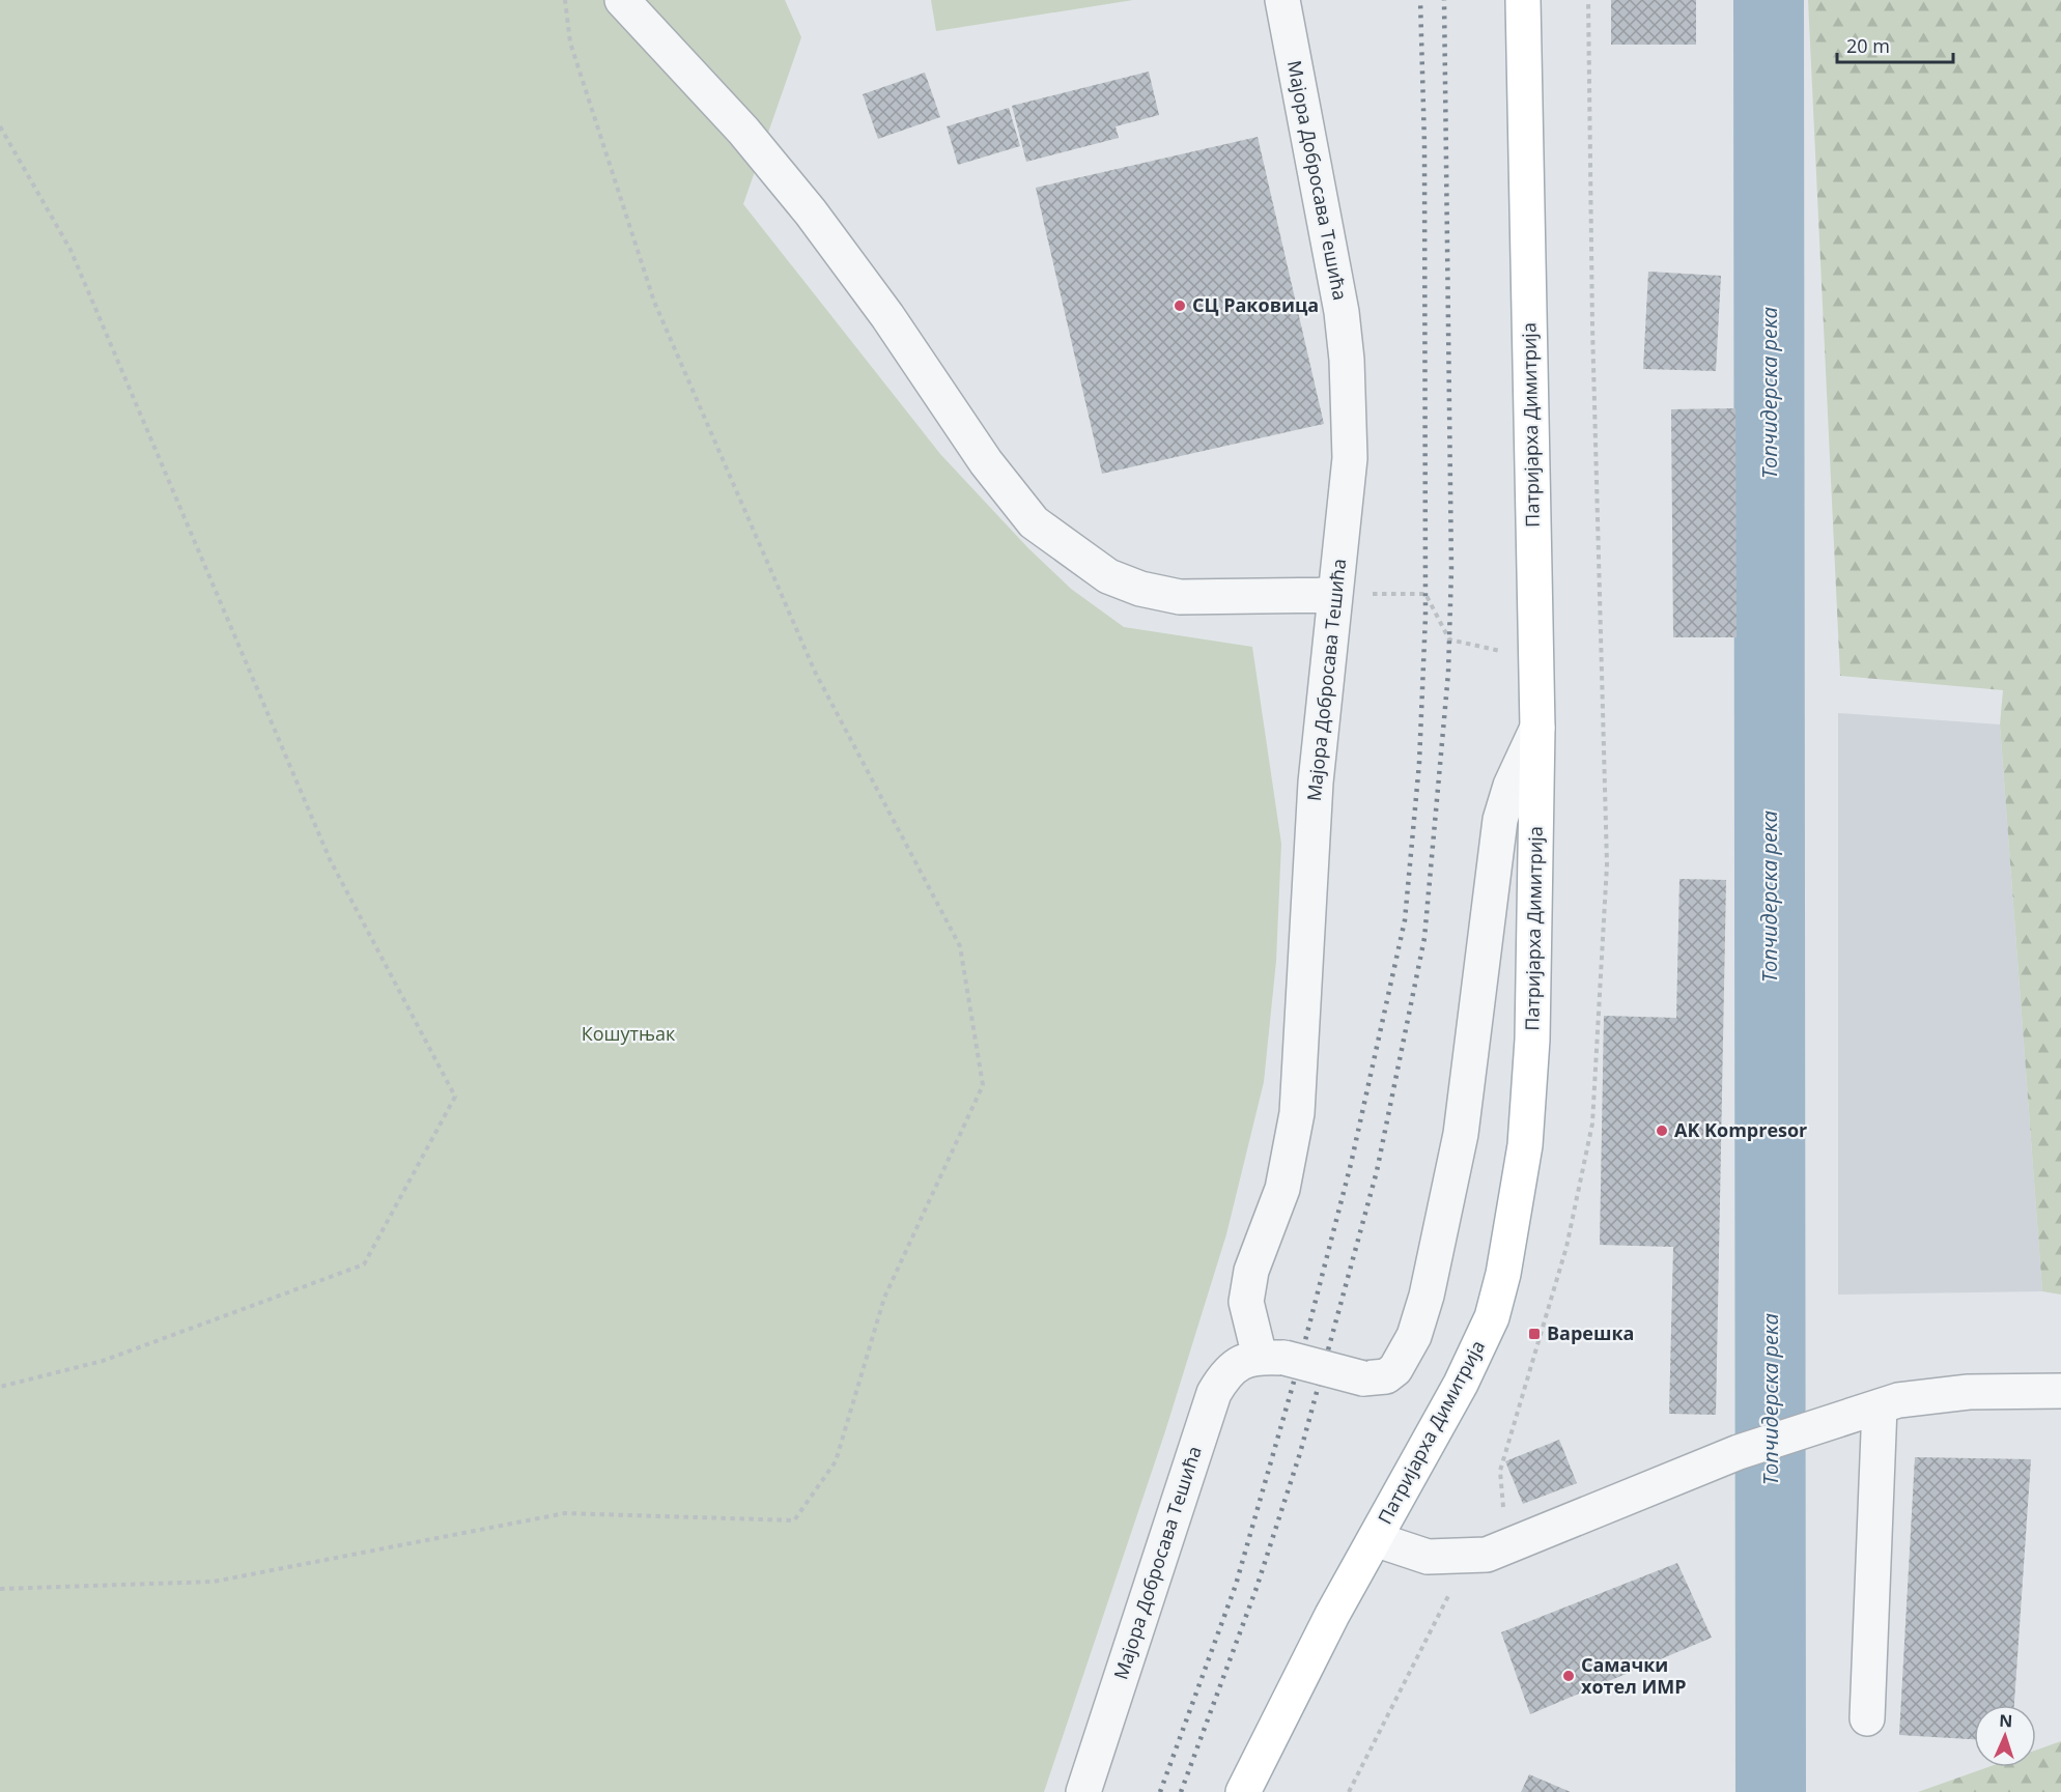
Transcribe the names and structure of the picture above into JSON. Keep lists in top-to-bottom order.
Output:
{
  "streets": {
    "main road": ["Патријарха Димитрија"],
    "street": ["Мајора Добросава Тешића"]
  },
  "water": ["Топчидерска река"],
  "parks": ["Кошутњак"],
  "places": {
    "other": ["СЦ Раковица", "AK Kompresor", "Самачки хотел ИМР"],
    "transit": ["Варешка"]
  },
  "scale_bar": "20 m",
  "north": "top"
}
